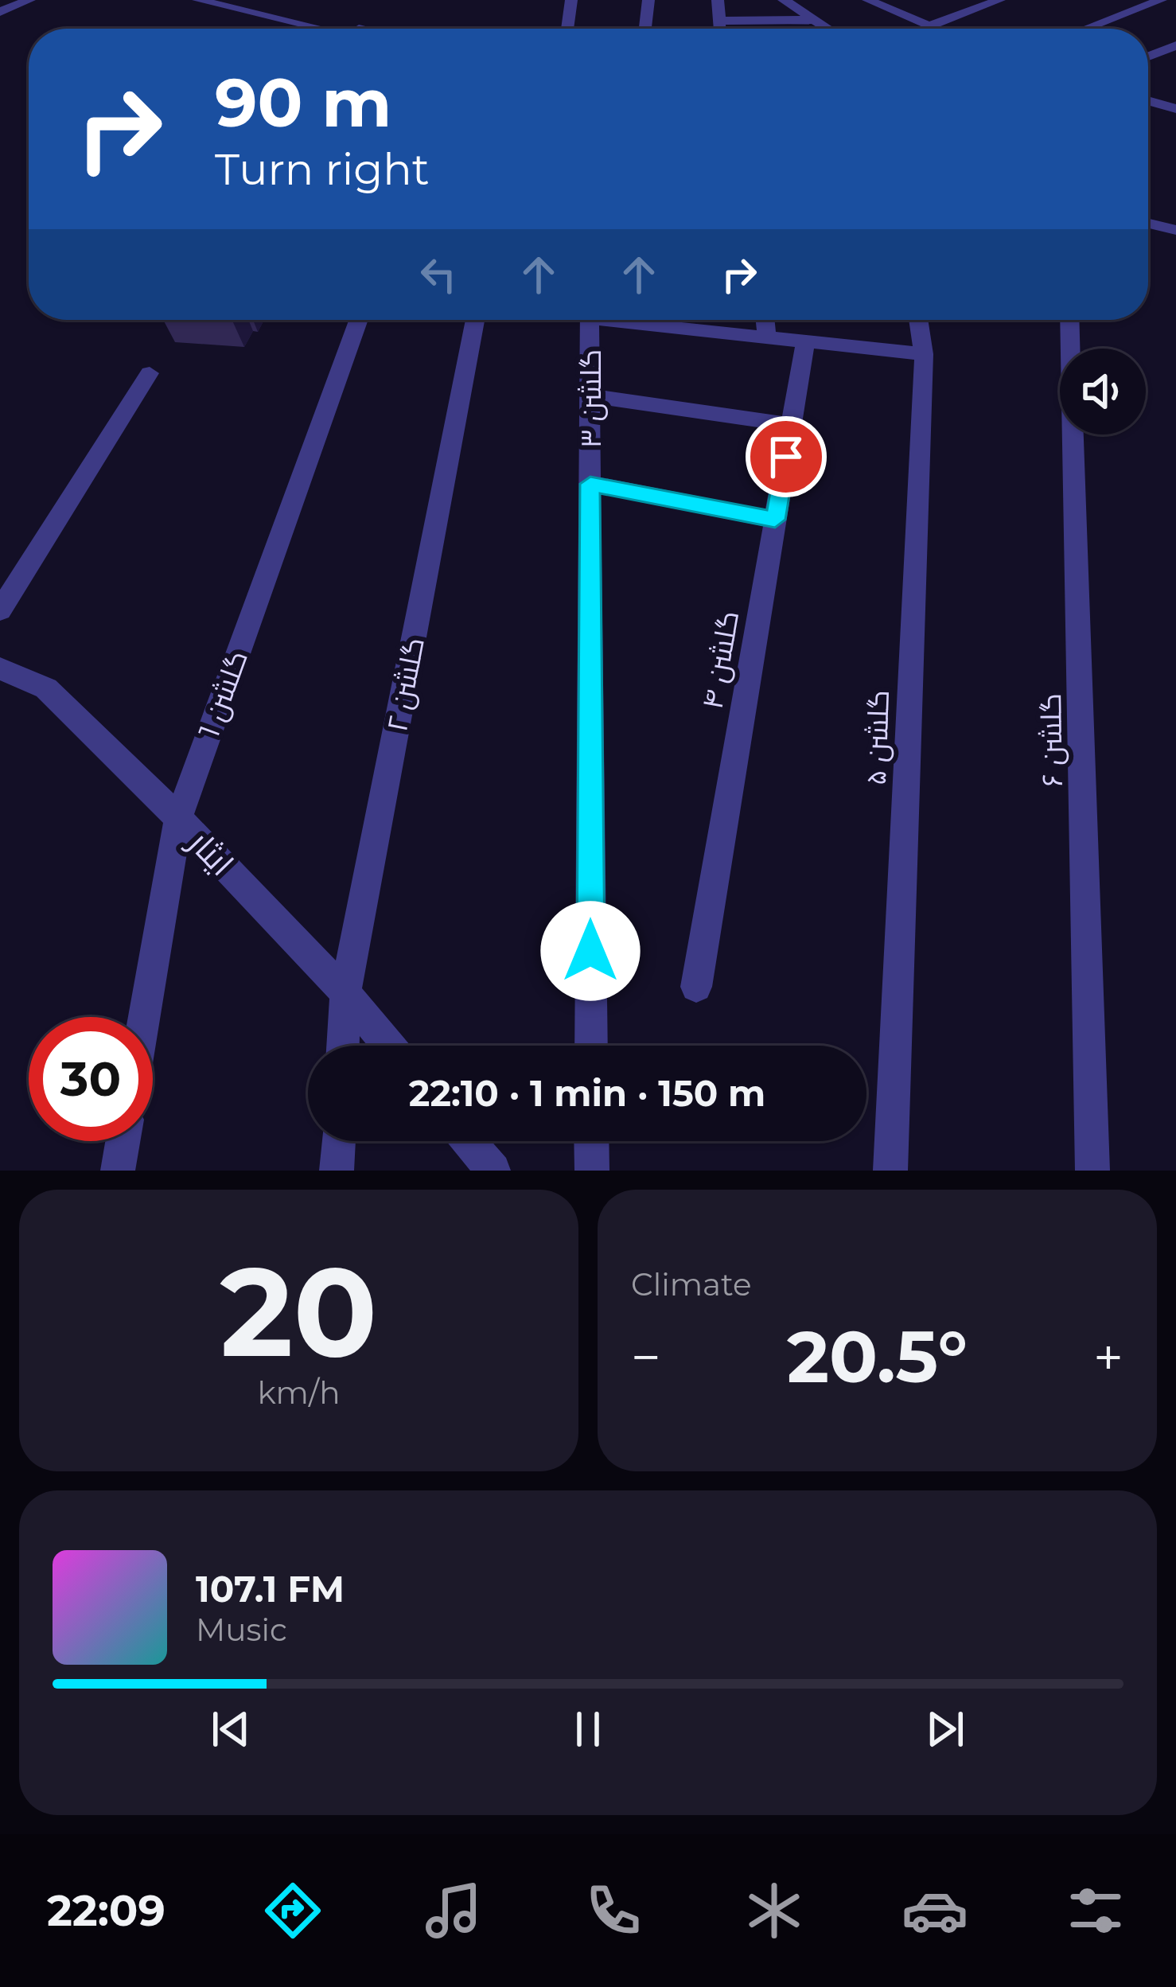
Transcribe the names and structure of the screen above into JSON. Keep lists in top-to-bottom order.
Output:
{
  "streets": {
    "street": [
      "گلشن ۳",
      "گلشن ۴",
      "گلشن ۲",
      "گلشن 1",
      "گلشن ۵",
      "گلشن ۶",
      "ایثار"
    ]
  },
  "crossings": [
    ["گلشن ۲", "ایثار"],
    ["گلشن 1", "ایثار"]
  ],
  "page": {
    "turn": ["90 m", "Turn right"],
    "limit": "30",
    "trip": "22:10 · 1 min · 150 m",
    "tile": [
      ["20", "km/h"],
      "Climate"
    ],
    "heat": ["−", "20.5°", "+"],
    "song": ["107.1 FM", "Music"],
    "tabs": "22:09"
  }
}
